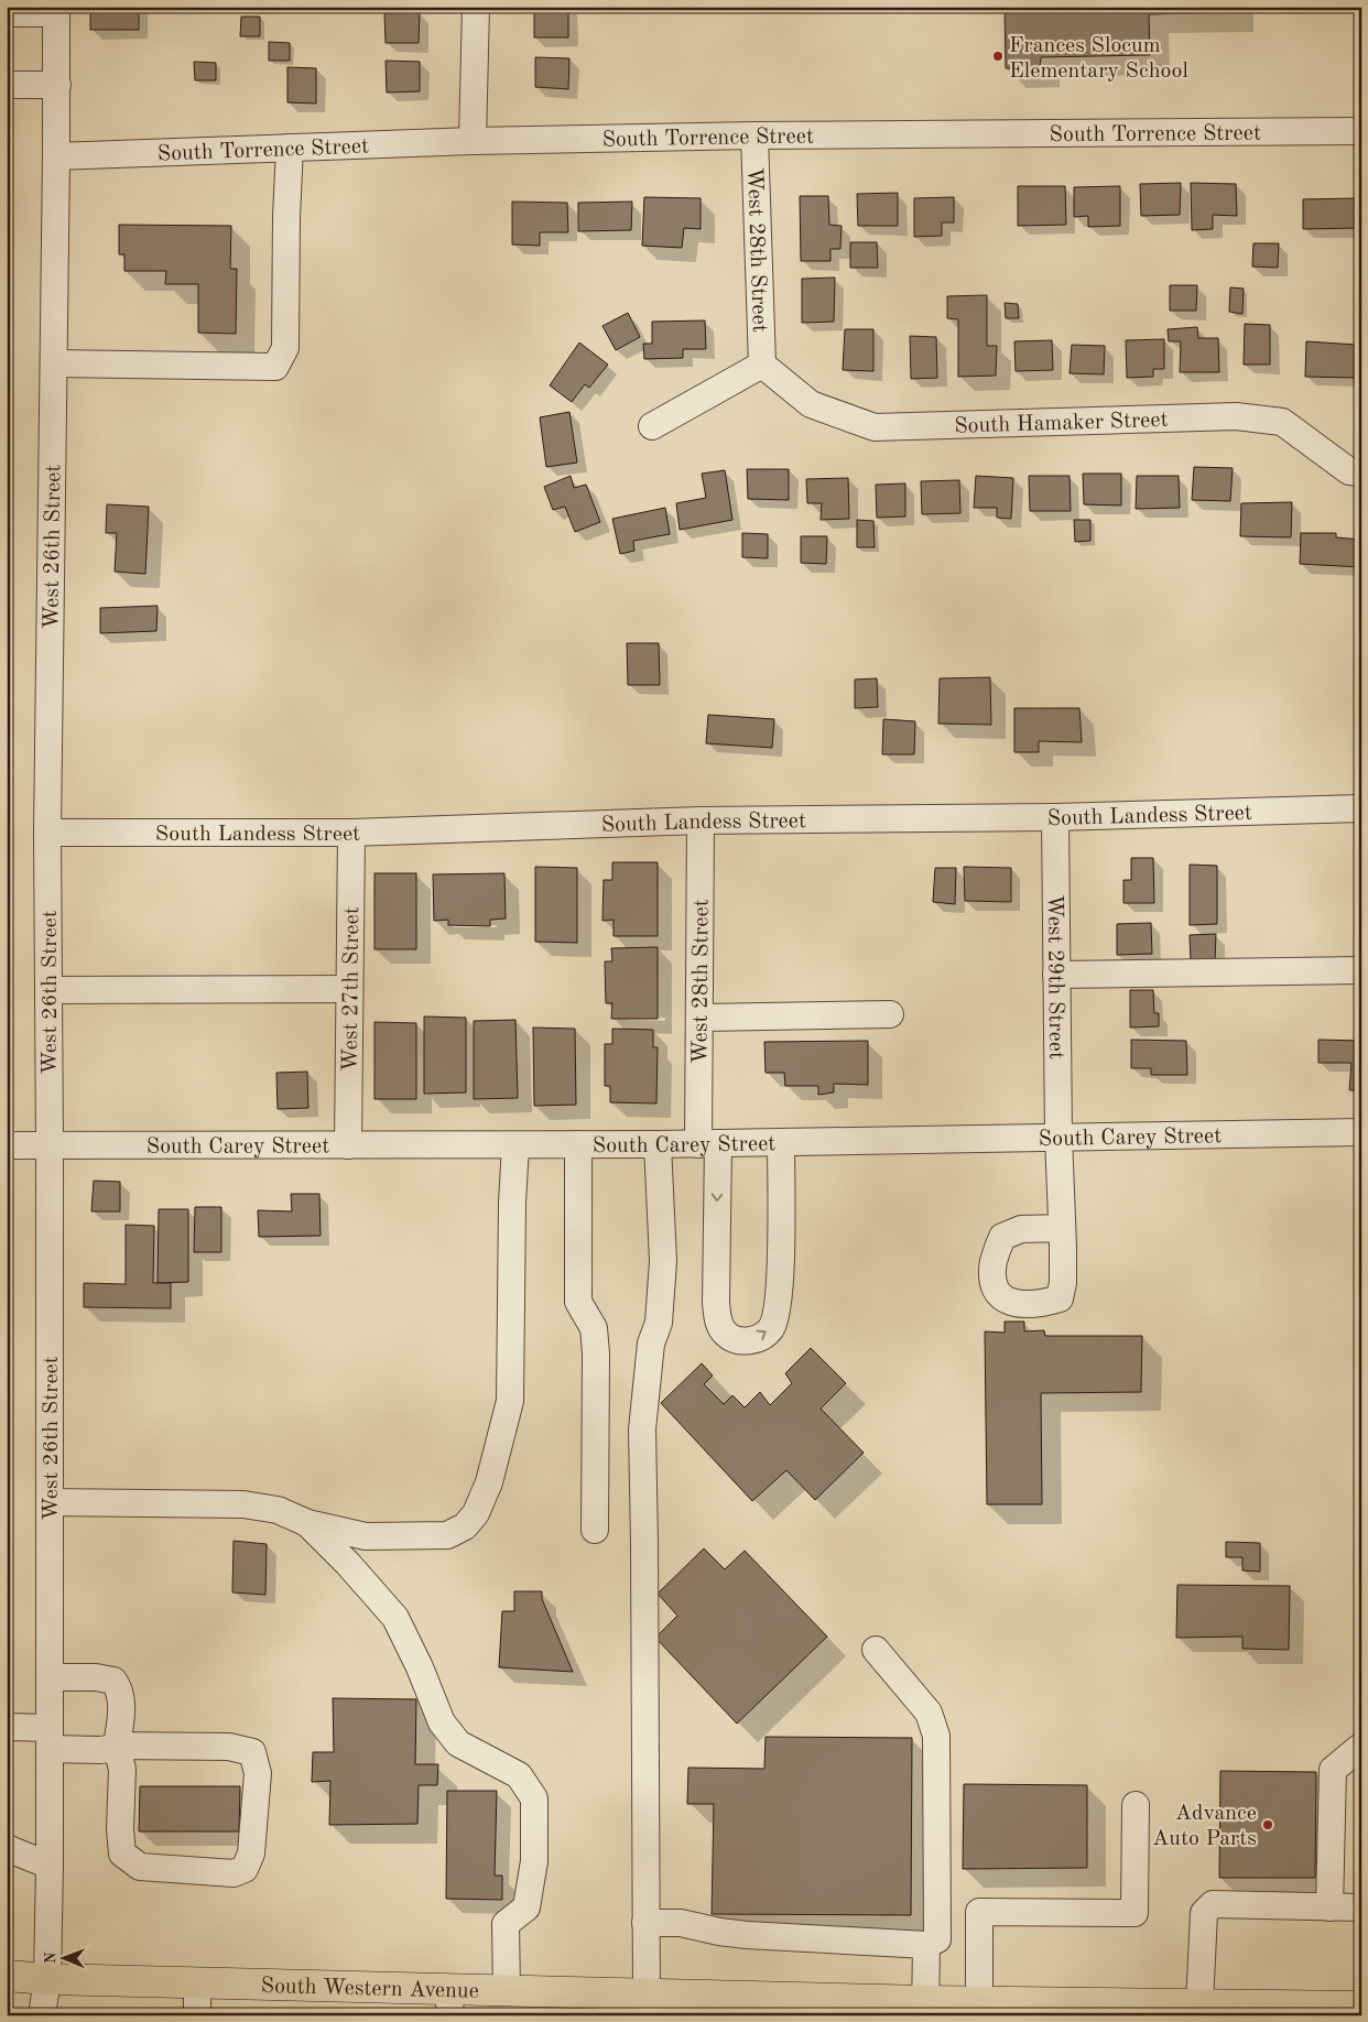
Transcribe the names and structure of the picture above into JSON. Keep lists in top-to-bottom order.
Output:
{
  "streets": {
    "highway": ["South Western Avenue"],
    "street": [
      "South Torrence Street",
      "West 28th Street",
      "South Hamaker Street",
      "West 26th Street",
      "South Landess Street",
      "West 29th Street",
      "West 27th Street",
      "South Carey Street"
    ]
  },
  "crossings": [
    ["South Torrence Street", "West 28th Street"],
    ["South Torrence Street", "West 26th Street"],
    ["West 28th Street", "South Hamaker Street"],
    ["West 28th Street", "South Landess Street"],
    ["West 28th Street", "South Carey Street"],
    ["West 26th Street", "South Landess Street"],
    ["West 26th Street", "South Carey Street"],
    ["West 26th Street", "South Western Avenue"],
    ["South Landess Street", "West 29th Street"],
    ["South Landess Street", "West 27th Street"],
    ["West 29th Street", "South Carey Street"],
    ["West 27th Street", "South Carey Street"]
  ],
  "places": ["Frances Slocum Elementary School", "Advance Auto Parts"],
  "north": "left"
}
